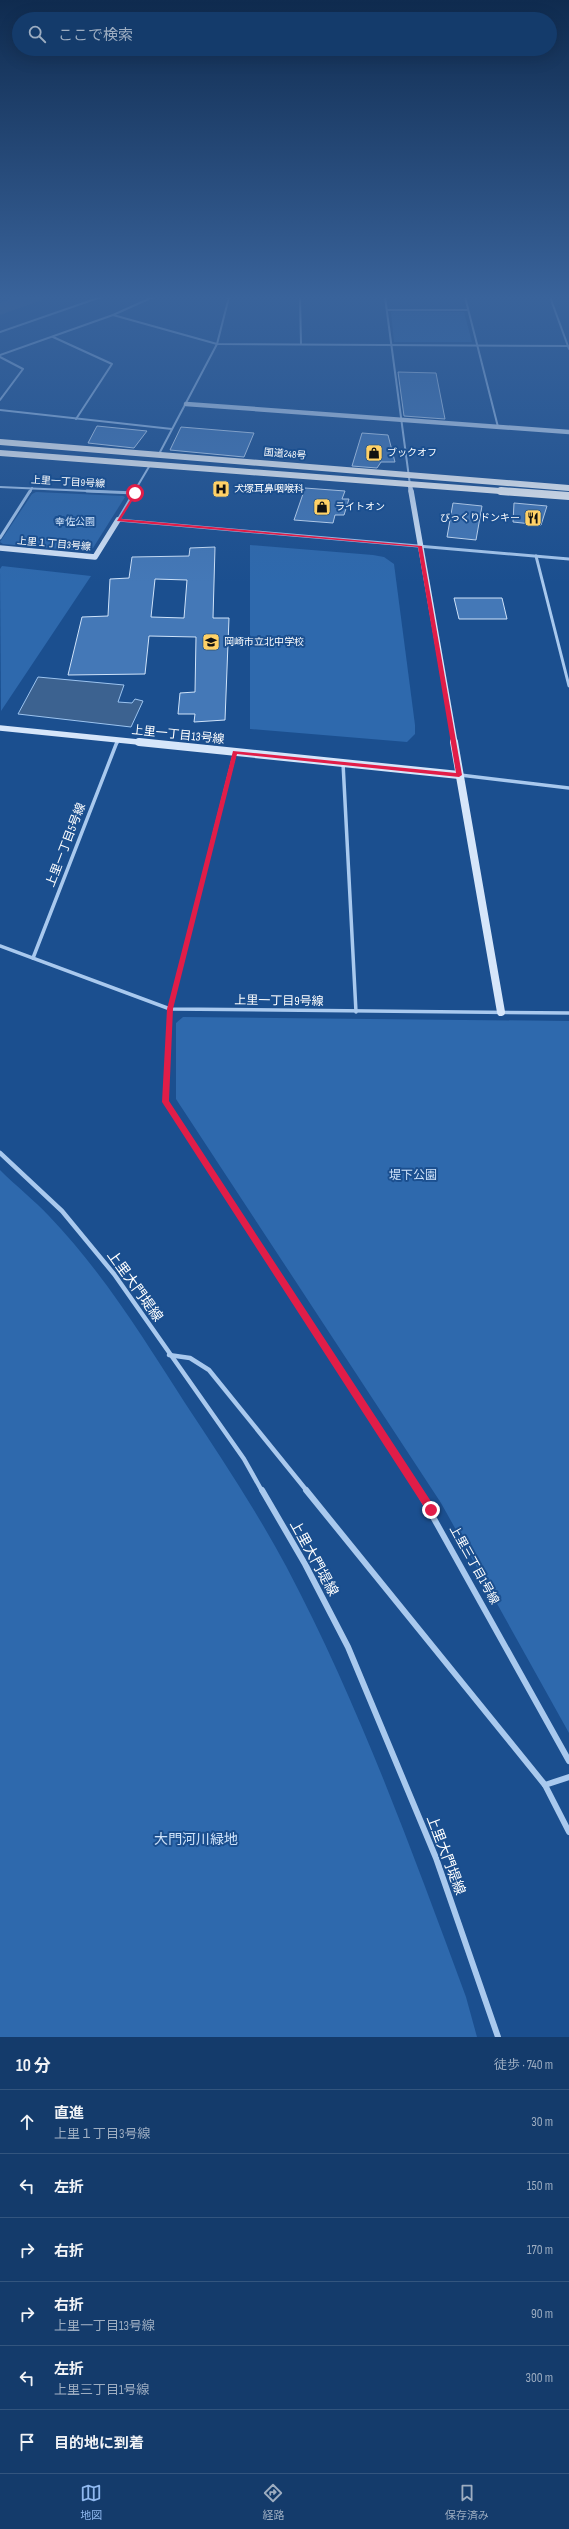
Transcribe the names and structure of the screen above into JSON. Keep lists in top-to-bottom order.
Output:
{
  "streets": {
    "highway": ["国道248号"],
    "street": [
      "上里一丁目9号線",
      "上里１丁目3号線",
      "上里一丁目13号線",
      "上里一丁目5号線",
      "上里大門堤線",
      "上里三丁目1号線"
    ]
  },
  "crossings": [
    ["国道248号", "上里１丁目3号線"],
    ["上里一丁目9号線", "上里１丁目3号線"],
    ["上里一丁目9号線", "上里一丁目5号線"],
    ["上里一丁目9号線", "上里三丁目1号線"],
    ["上里一丁目13号線", "上里一丁目5号線"],
    ["上里一丁目13号線", "上里三丁目1号線"]
  ],
  "parks": ["幸佐公園", "堤下公園", "大門河川緑地"],
  "places": {
    "shop": ["ブックオフ", "ライトオン"],
    "hospital": ["犬塚耳鼻咽喉科"],
    "restaurant": ["びっくりドンキー"],
    "school or university": ["岡崎市立北中学校"]
  },
  "page": {
    "search": "ここで検索",
    "heading": ["10 分", "徒歩 · 740 m"],
    "list": [
      ["直進", "上里１丁目3号線", "30 m"],
      ["左折", "150 m"],
      ["右折", "170 m"],
      ["右折", "上里一丁目13号線", "90 m"],
      ["左折", "上里三丁目1号線", "300 m"],
      "目的地に到着"
    ],
    "nav": ["地図", "経路", "保存済み"]
  }
}
